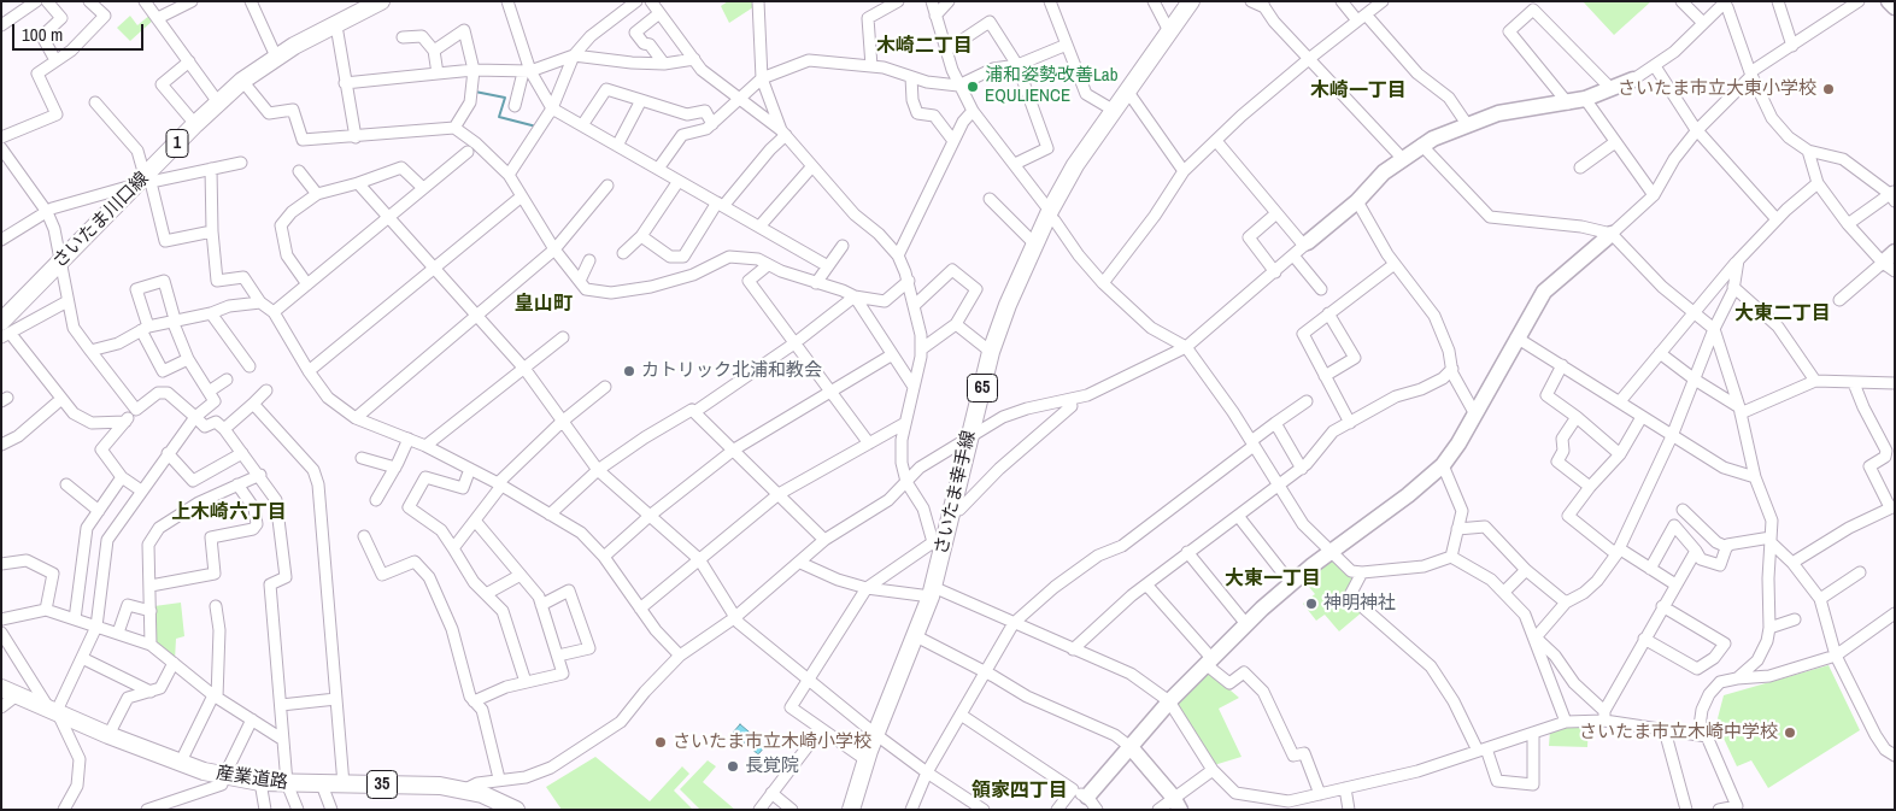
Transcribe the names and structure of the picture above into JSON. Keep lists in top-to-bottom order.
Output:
{
  "streets": {
    "main road": [
      "1",
      "さいたま川口線",
      "65",
      "さいたま幸手線",
      "産業道路",
      "35"
    ]
  },
  "districts": [
    "木崎二丁目",
    "木崎一丁目",
    "皇山町",
    "大東二丁目",
    "上木崎六丁目",
    "大東一丁目",
    "領家四丁目"
  ],
  "places": [
    "浦和姿勢改善Lab EQULIENCE",
    "さいたま市立大東小学校",
    "カトリック北浦和教会",
    "神明神社",
    "さいたま市立木崎中学校",
    "さいたま市立木崎小学校",
    "長覚院"
  ],
  "scale_bar": "100 m"
}
